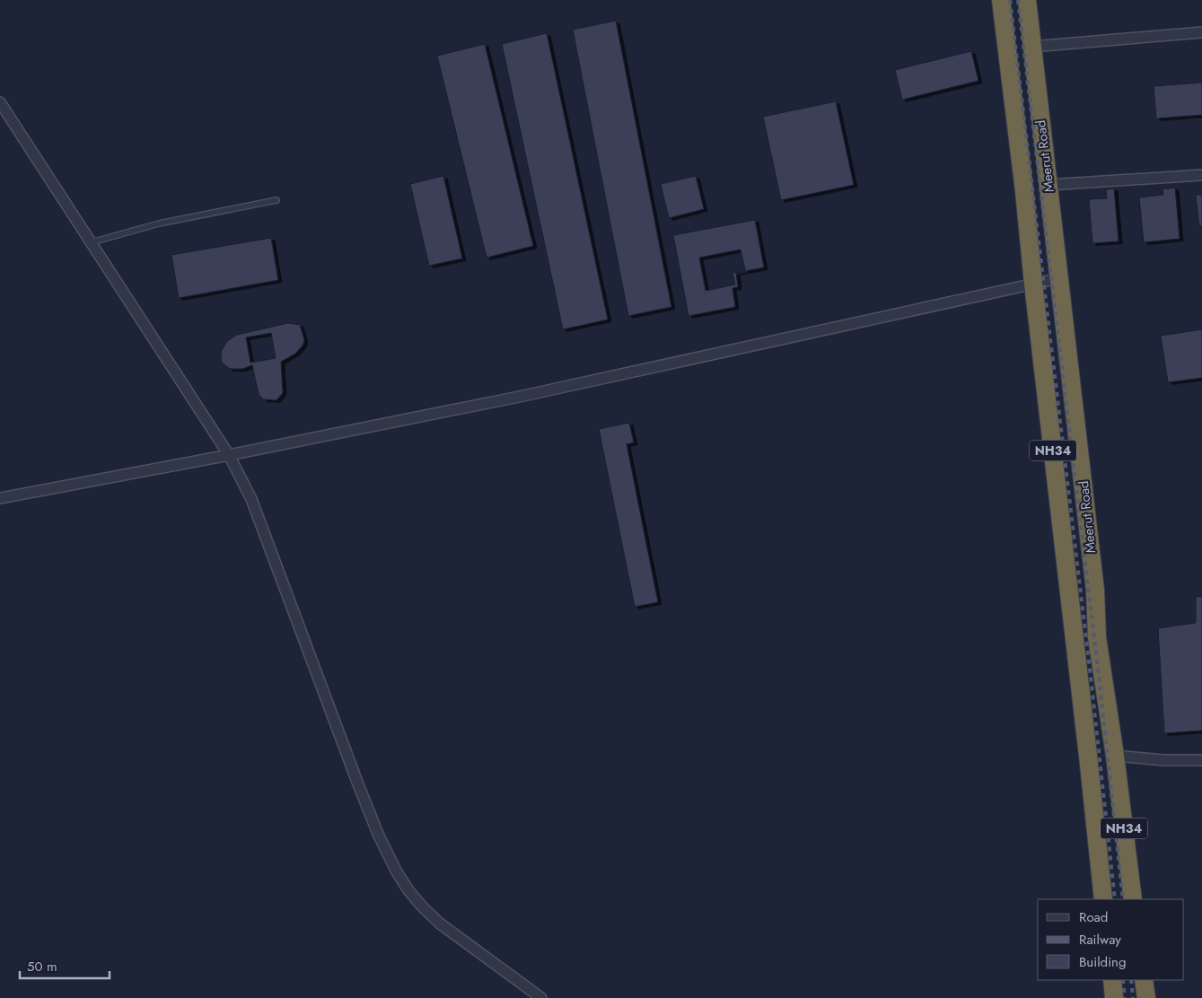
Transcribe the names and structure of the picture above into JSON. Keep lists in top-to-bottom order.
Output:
{
  "streets": {
    "highway": ["Meerut Road", "NH34"]
  },
  "legend": ["Road", "Railway", "Building"],
  "scale_bar": "50 m"
}
